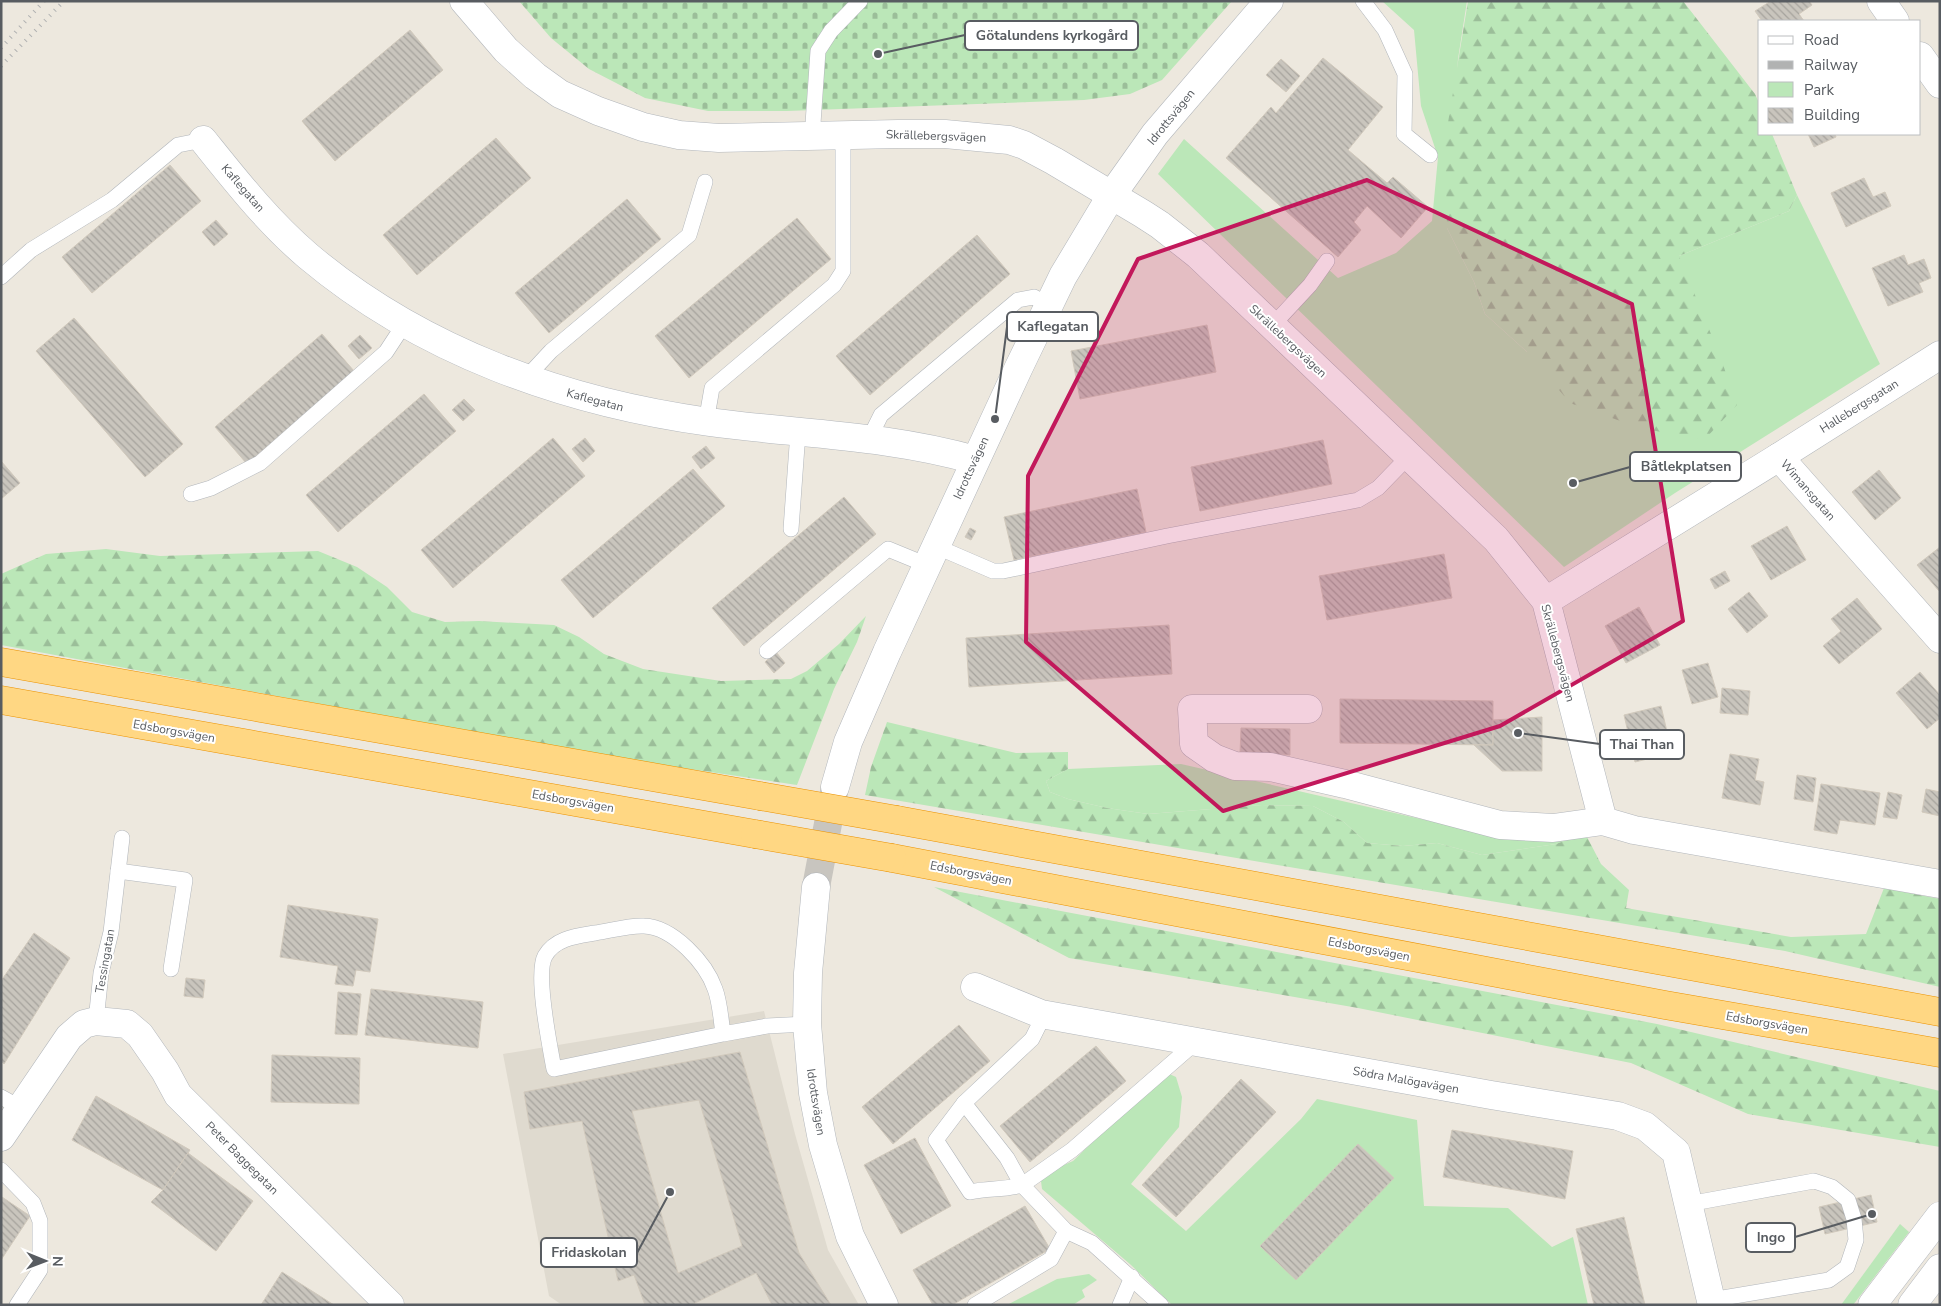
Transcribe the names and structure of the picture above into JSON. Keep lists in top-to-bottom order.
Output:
{
  "streets": {
    "highway": ["Edsborgsvägen"],
    "street": [
      "Idrottsvägen",
      "Skrällebergsvägen",
      "Kaflegatan",
      "Hallebergsgatan",
      "Wimansgatan",
      "Södra Malögavägen",
      "Peter Baggegatan"
    ],
    "lane": ["Tessingatan"]
  },
  "crossings": [
    ["Idrottsvägen", "Skrällebergsvägen"],
    ["Idrottsvägen", "Kaflegatan"],
    ["Skrällebergsvägen", "Wimansgatan"],
    ["Hallebergsgatan", "Wimansgatan"],
    ["Tessingatan", "Peter Baggegatan"]
  ],
  "places": [
    "Götalundens kyrkogård",
    "Kaflegatan",
    "Båtlekplatsen",
    "Thai Than",
    "Fridaskolan",
    "Ingo"
  ],
  "legend": [
    "Road",
    "Railway",
    "Park",
    "Building"
  ],
  "north": "right"
}
